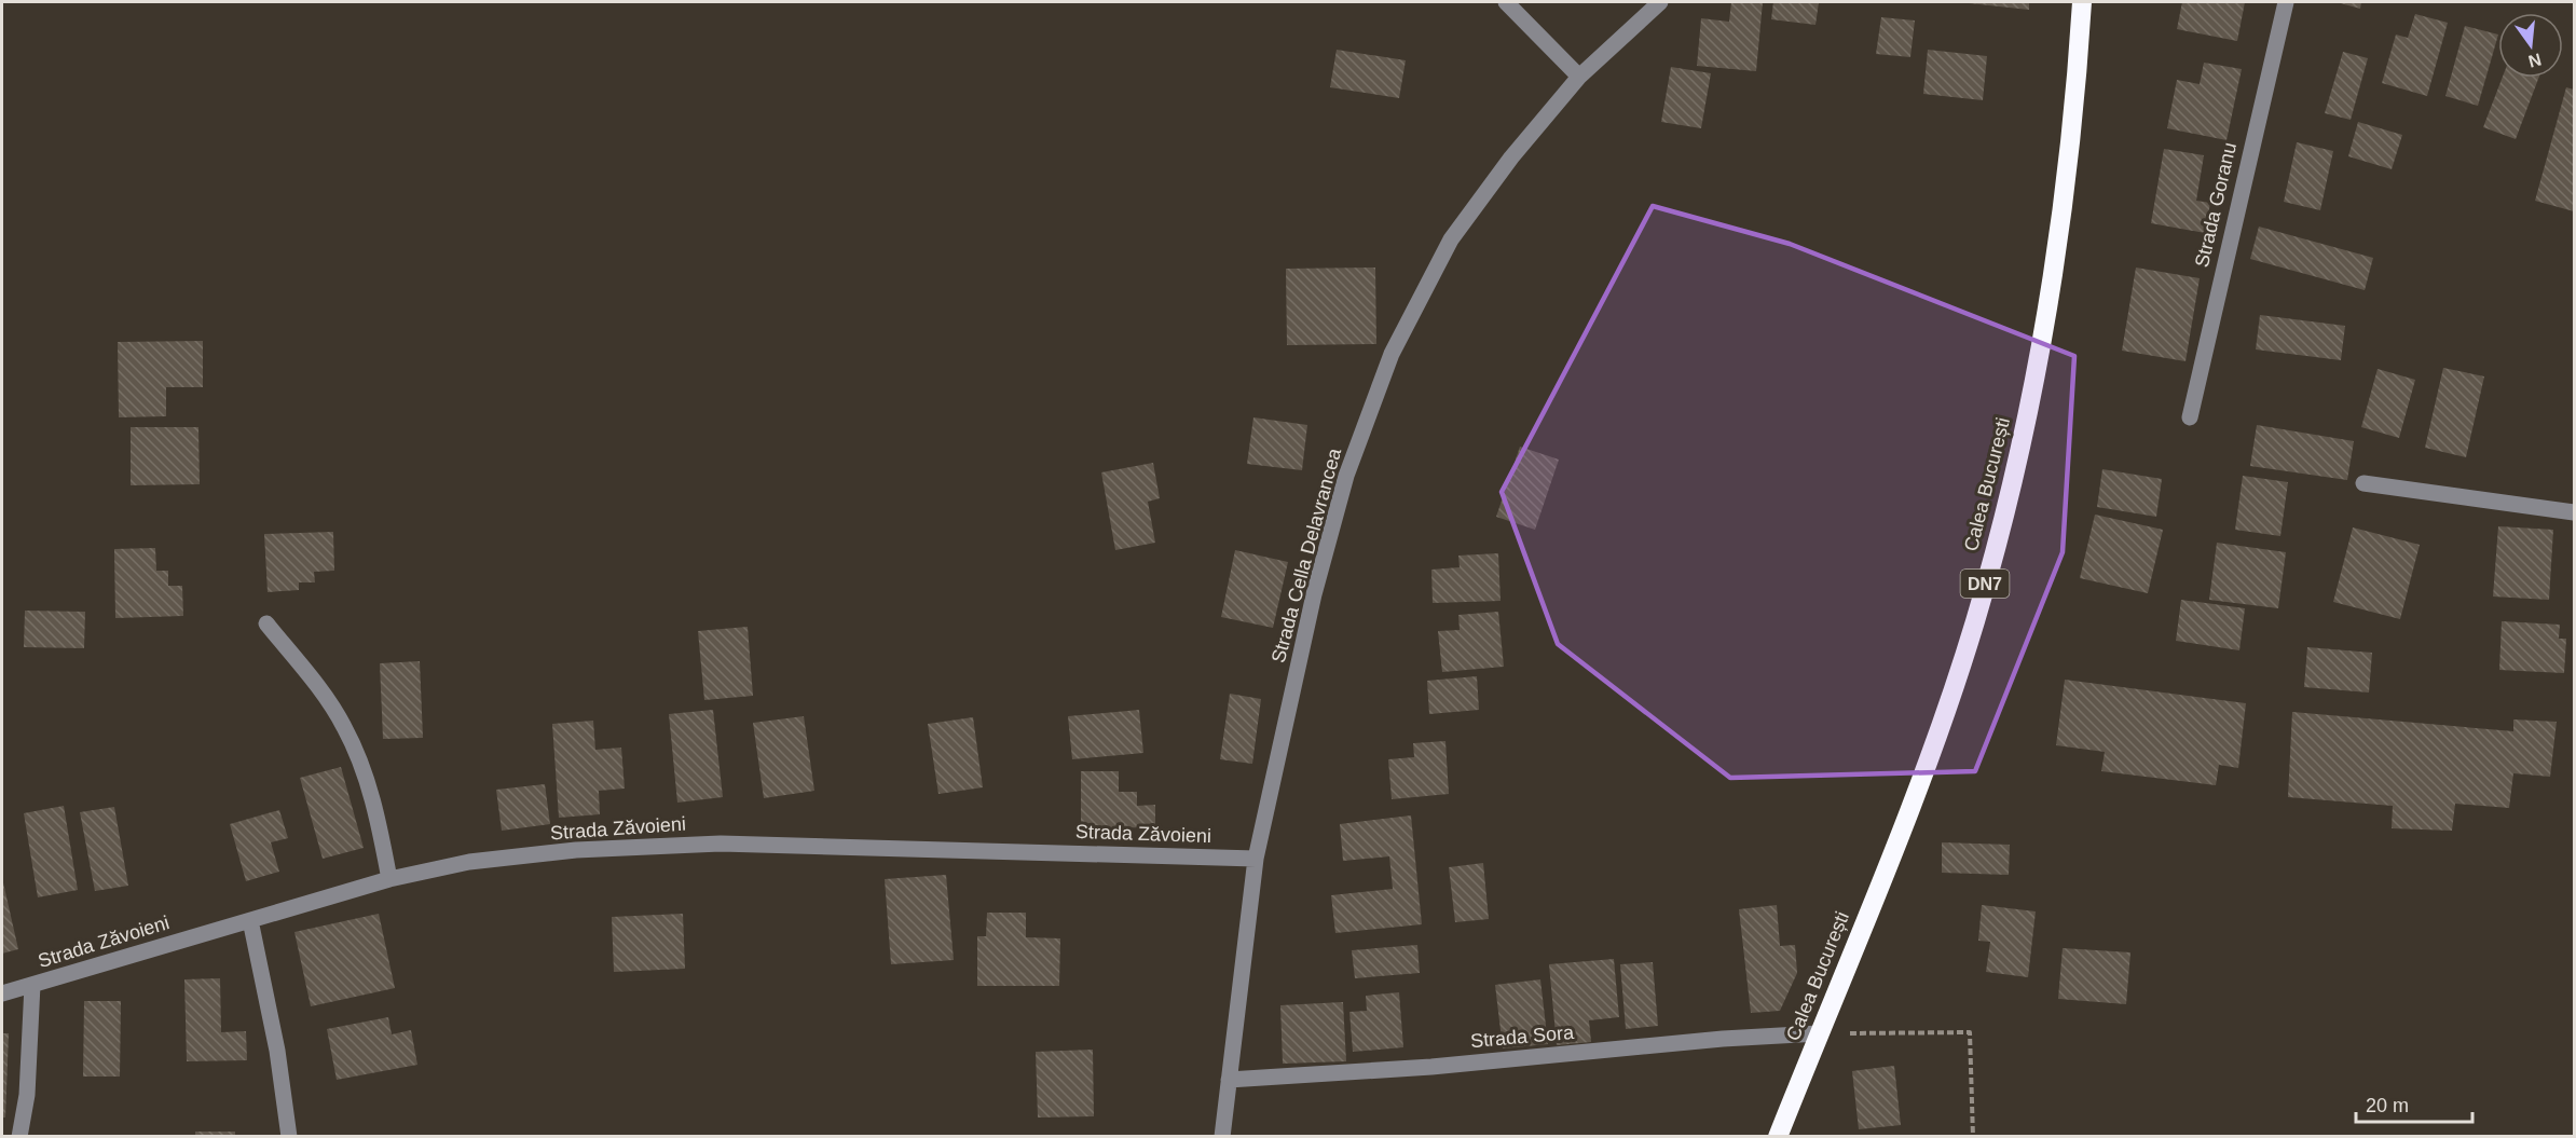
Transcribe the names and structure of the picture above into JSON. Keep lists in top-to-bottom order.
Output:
{
  "streets": {
    "highway": ["Calea București", "DN7"],
    "street": [
      "Strada Goranu",
      "Strada Cella Delavrancea",
      "Strada Zăvoieni",
      "Strada Sora"
    ]
  },
  "crossings": [
    ["Calea București", "Strada Sora"],
    ["Strada Cella Delavrancea", "Strada Zăvoieni"],
    ["Strada Cella Delavrancea", "Strada Sora"]
  ],
  "scale_bar": "20 m",
  "north": "bottom"
}
